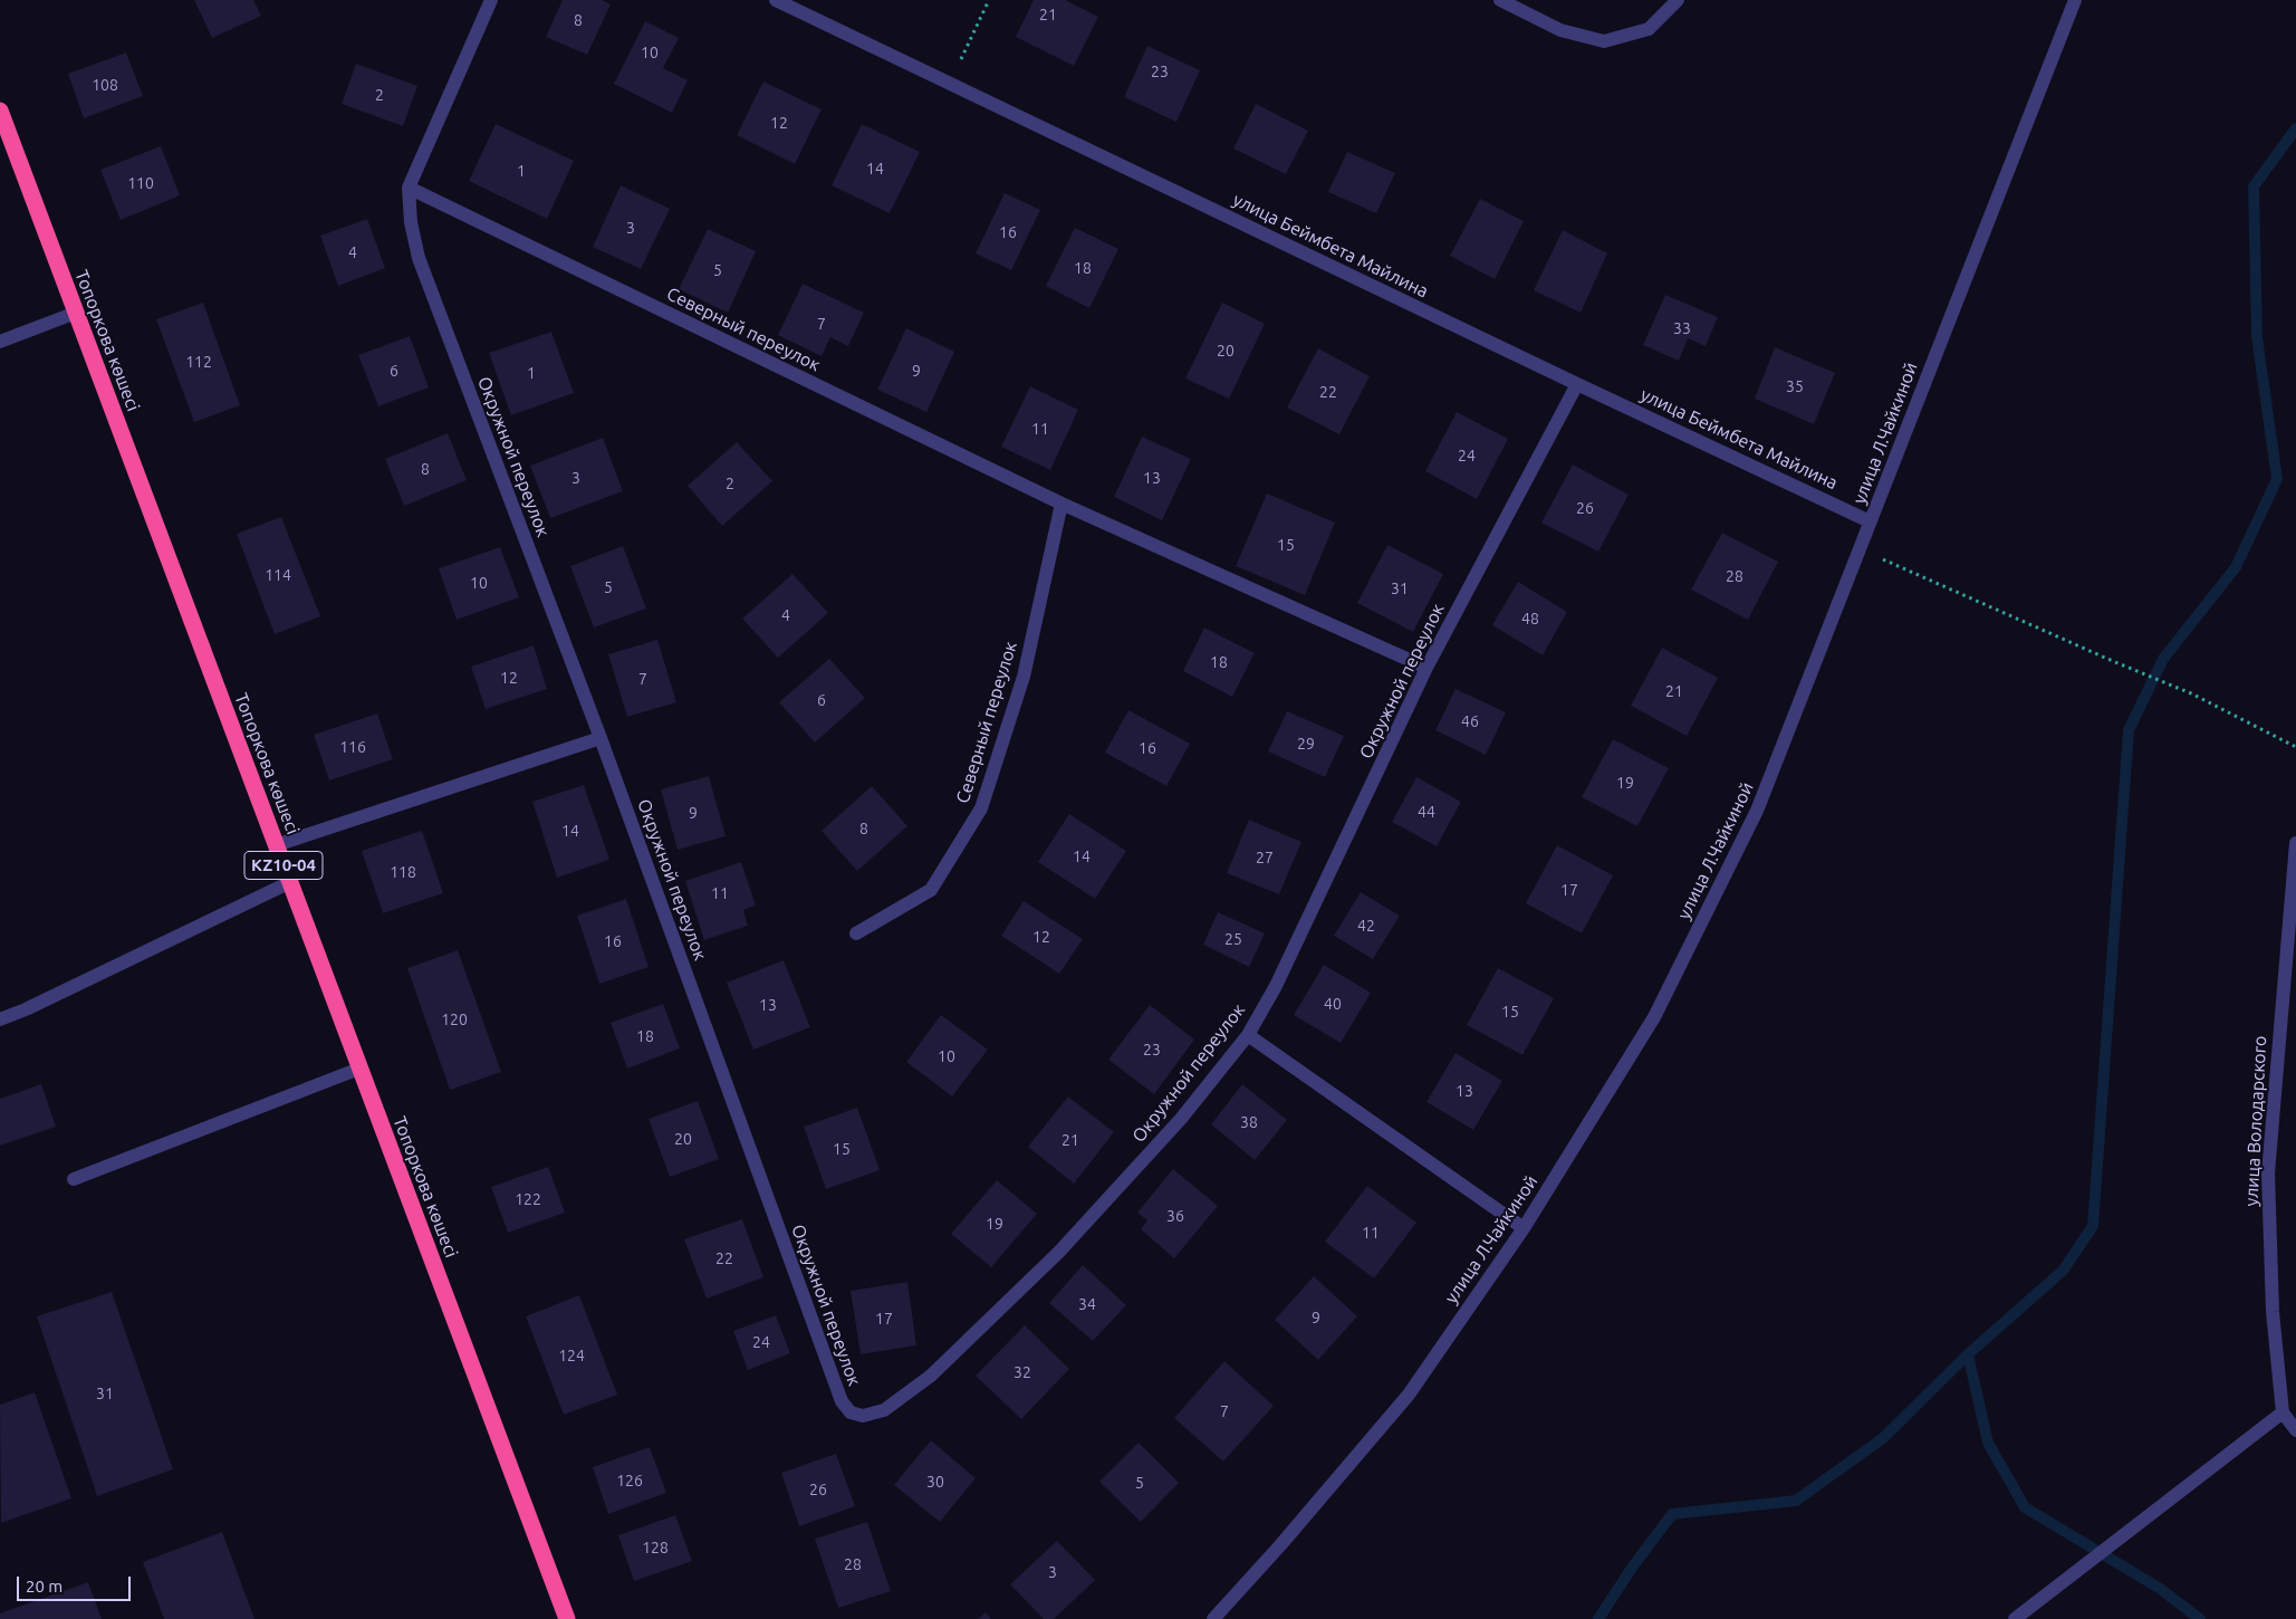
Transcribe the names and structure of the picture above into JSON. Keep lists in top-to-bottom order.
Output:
{
  "streets": {
    "highway": ["Топоркова көшесі", "KZ10-04"],
    "street": [
      "улица Беймбета Майлина",
      "Северный переулок",
      "улица Л.Чайкиной",
      "Окружной переулок",
      "улица Володарского"
    ]
  },
  "crossings": [
    ["улица Беймбета Майлина", "улица Л.Чайкиной"],
    ["улица Беймбета Майлина", "Окружной переулок"],
    ["Северный переулок", "Окружной переулок"]
  ],
  "house_numbers": [
    "21",
    "8",
    "10",
    "23",
    "108",
    "2",
    "12",
    "14",
    "1",
    "110",
    "3",
    "16",
    "4",
    "18",
    "5",
    "7",
    "33",
    "20",
    "112",
    "6",
    "9",
    "1",
    "35",
    "22",
    "11",
    "24",
    "8",
    "3",
    "13",
    "2",
    "26",
    "15",
    "114",
    "28",
    "10",
    "5",
    "31",
    "4",
    "48",
    "18",
    "12",
    "7",
    "21",
    "6",
    "46",
    "29",
    "116",
    "16",
    "19",
    "44",
    "9",
    "8",
    "14",
    "14",
    "27",
    "118",
    "17",
    "11",
    "42",
    "12",
    "25",
    "16",
    "40",
    "13",
    "15",
    "120",
    "18",
    "23",
    "10",
    "13",
    "38",
    "20",
    "21",
    "15",
    "122",
    "36",
    "19",
    "11",
    "22",
    "34",
    "9",
    "17",
    "24",
    "124",
    "32",
    "31",
    "7",
    "126",
    "30",
    "5",
    "26",
    "128",
    "28",
    "3"
  ],
  "scale_bar": "20 m"
}
